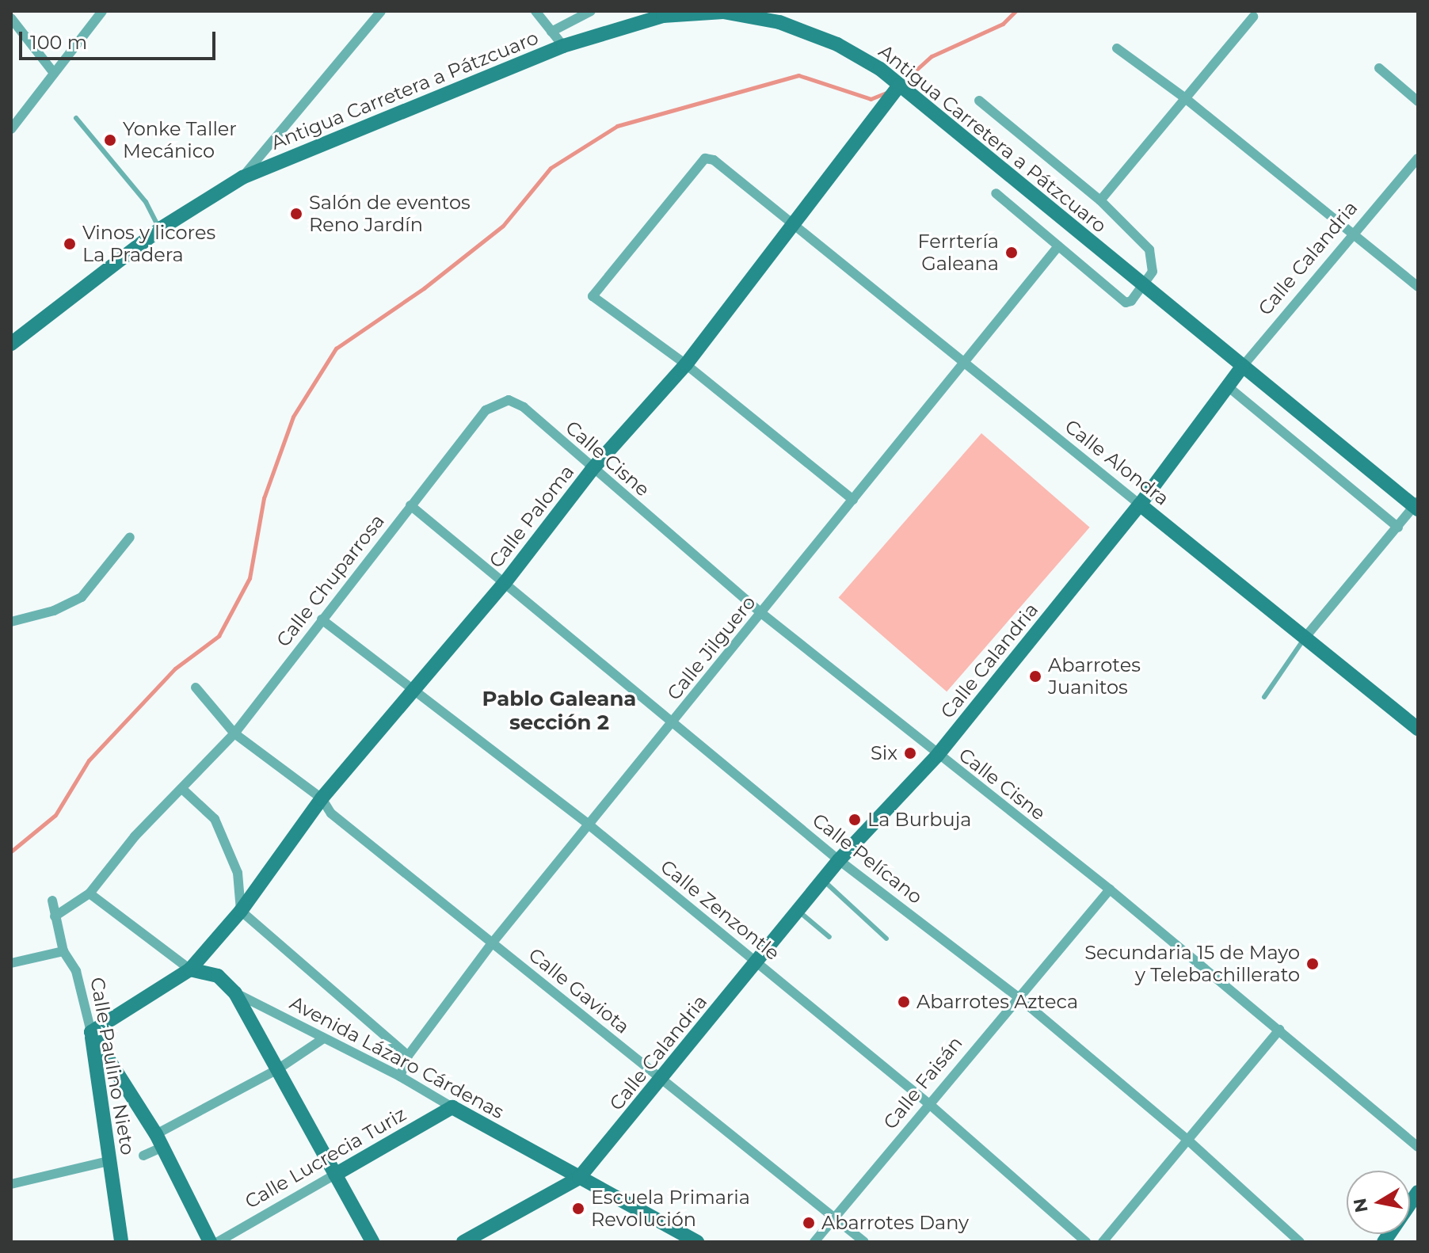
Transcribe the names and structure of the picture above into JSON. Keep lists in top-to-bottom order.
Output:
{
  "streets": {
    "street": [
      "Antigua Carretera a Pátzcuaro",
      "Calle Calandria",
      "Calle Cisne",
      "Calle Alondra",
      "Calle Paloma",
      "Calle Chuparrosa",
      "Calle Jilguero",
      "Calle Pelícano",
      "Calle Zenzontle",
      "Calle Gaviota",
      "Avenida Lázaro Cárdenas",
      "Calle Paulino Nieto",
      "Calle Faisán",
      "Calle Lucrecia Turiz"
    ]
  },
  "crossings": [
    ["Antigua Carretera a Pátzcuaro", "Calle Calandria"],
    ["Antigua Carretera a Pátzcuaro", "Calle Paloma"],
    ["Calle Calandria", "Calle Cisne"],
    ["Calle Calandria", "Calle Alondra"],
    ["Calle Calandria", "Calle Pelícano"],
    ["Calle Calandria", "Calle Zenzontle"],
    ["Calle Calandria", "Calle Gaviota"],
    ["Calle Calandria", "Avenida Lázaro Cárdenas"],
    ["Calle Cisne", "Calle Paloma"],
    ["Calle Cisne", "Calle Chuparrosa"],
    ["Calle Cisne", "Calle Jilguero"],
    ["Calle Cisne", "Calle Faisán"],
    ["Calle Alondra", "Calle Paloma"],
    ["Calle Alondra", "Calle Jilguero"],
    ["Calle Paloma", "Calle Pelícano"],
    ["Calle Paloma", "Calle Zenzontle"],
    ["Calle Paloma", "Calle Gaviota"],
    ["Calle Paloma", "Avenida Lázaro Cárdenas"],
    ["Calle Paloma", "Calle Paulino Nieto"],
    ["Calle Chuparrosa", "Calle Pelícano"],
    ["Calle Chuparrosa", "Calle Zenzontle"],
    ["Calle Chuparrosa", "Calle Gaviota"],
    ["Calle Chuparrosa", "Avenida Lázaro Cárdenas"],
    ["Calle Chuparrosa", "Calle Paulino Nieto"],
    ["Calle Jilguero", "Calle Pelícano"],
    ["Calle Jilguero", "Calle Zenzontle"],
    ["Calle Jilguero", "Calle Gaviota"],
    ["Calle Jilguero", "Avenida Lázaro Cárdenas"],
    ["Calle Pelícano", "Calle Faisán"],
    ["Calle Zenzontle", "Calle Faisán"],
    ["Calle Gaviota", "Calle Faisán"],
    ["Avenida Lázaro Cárdenas", "Calle Lucrecia Turiz"]
  ],
  "districts": ["Pablo Galeana sección 2"],
  "places": [
    "Yonke Taller Mecánico",
    "Salón de eventos Reno Jardín",
    "Vinos y licores La Pradera",
    "Ferrtería Galeana",
    "Abarrotes Juanitos",
    "Six",
    "La Burbuja",
    "Secundaria 15 de Mayo y Telebachillerato",
    "Abarrotes Azteca",
    "Escuela Primaria Revolución",
    "Abarrotes Dany"
  ],
  "scale_bar": "100 m",
  "north": "left"
}
